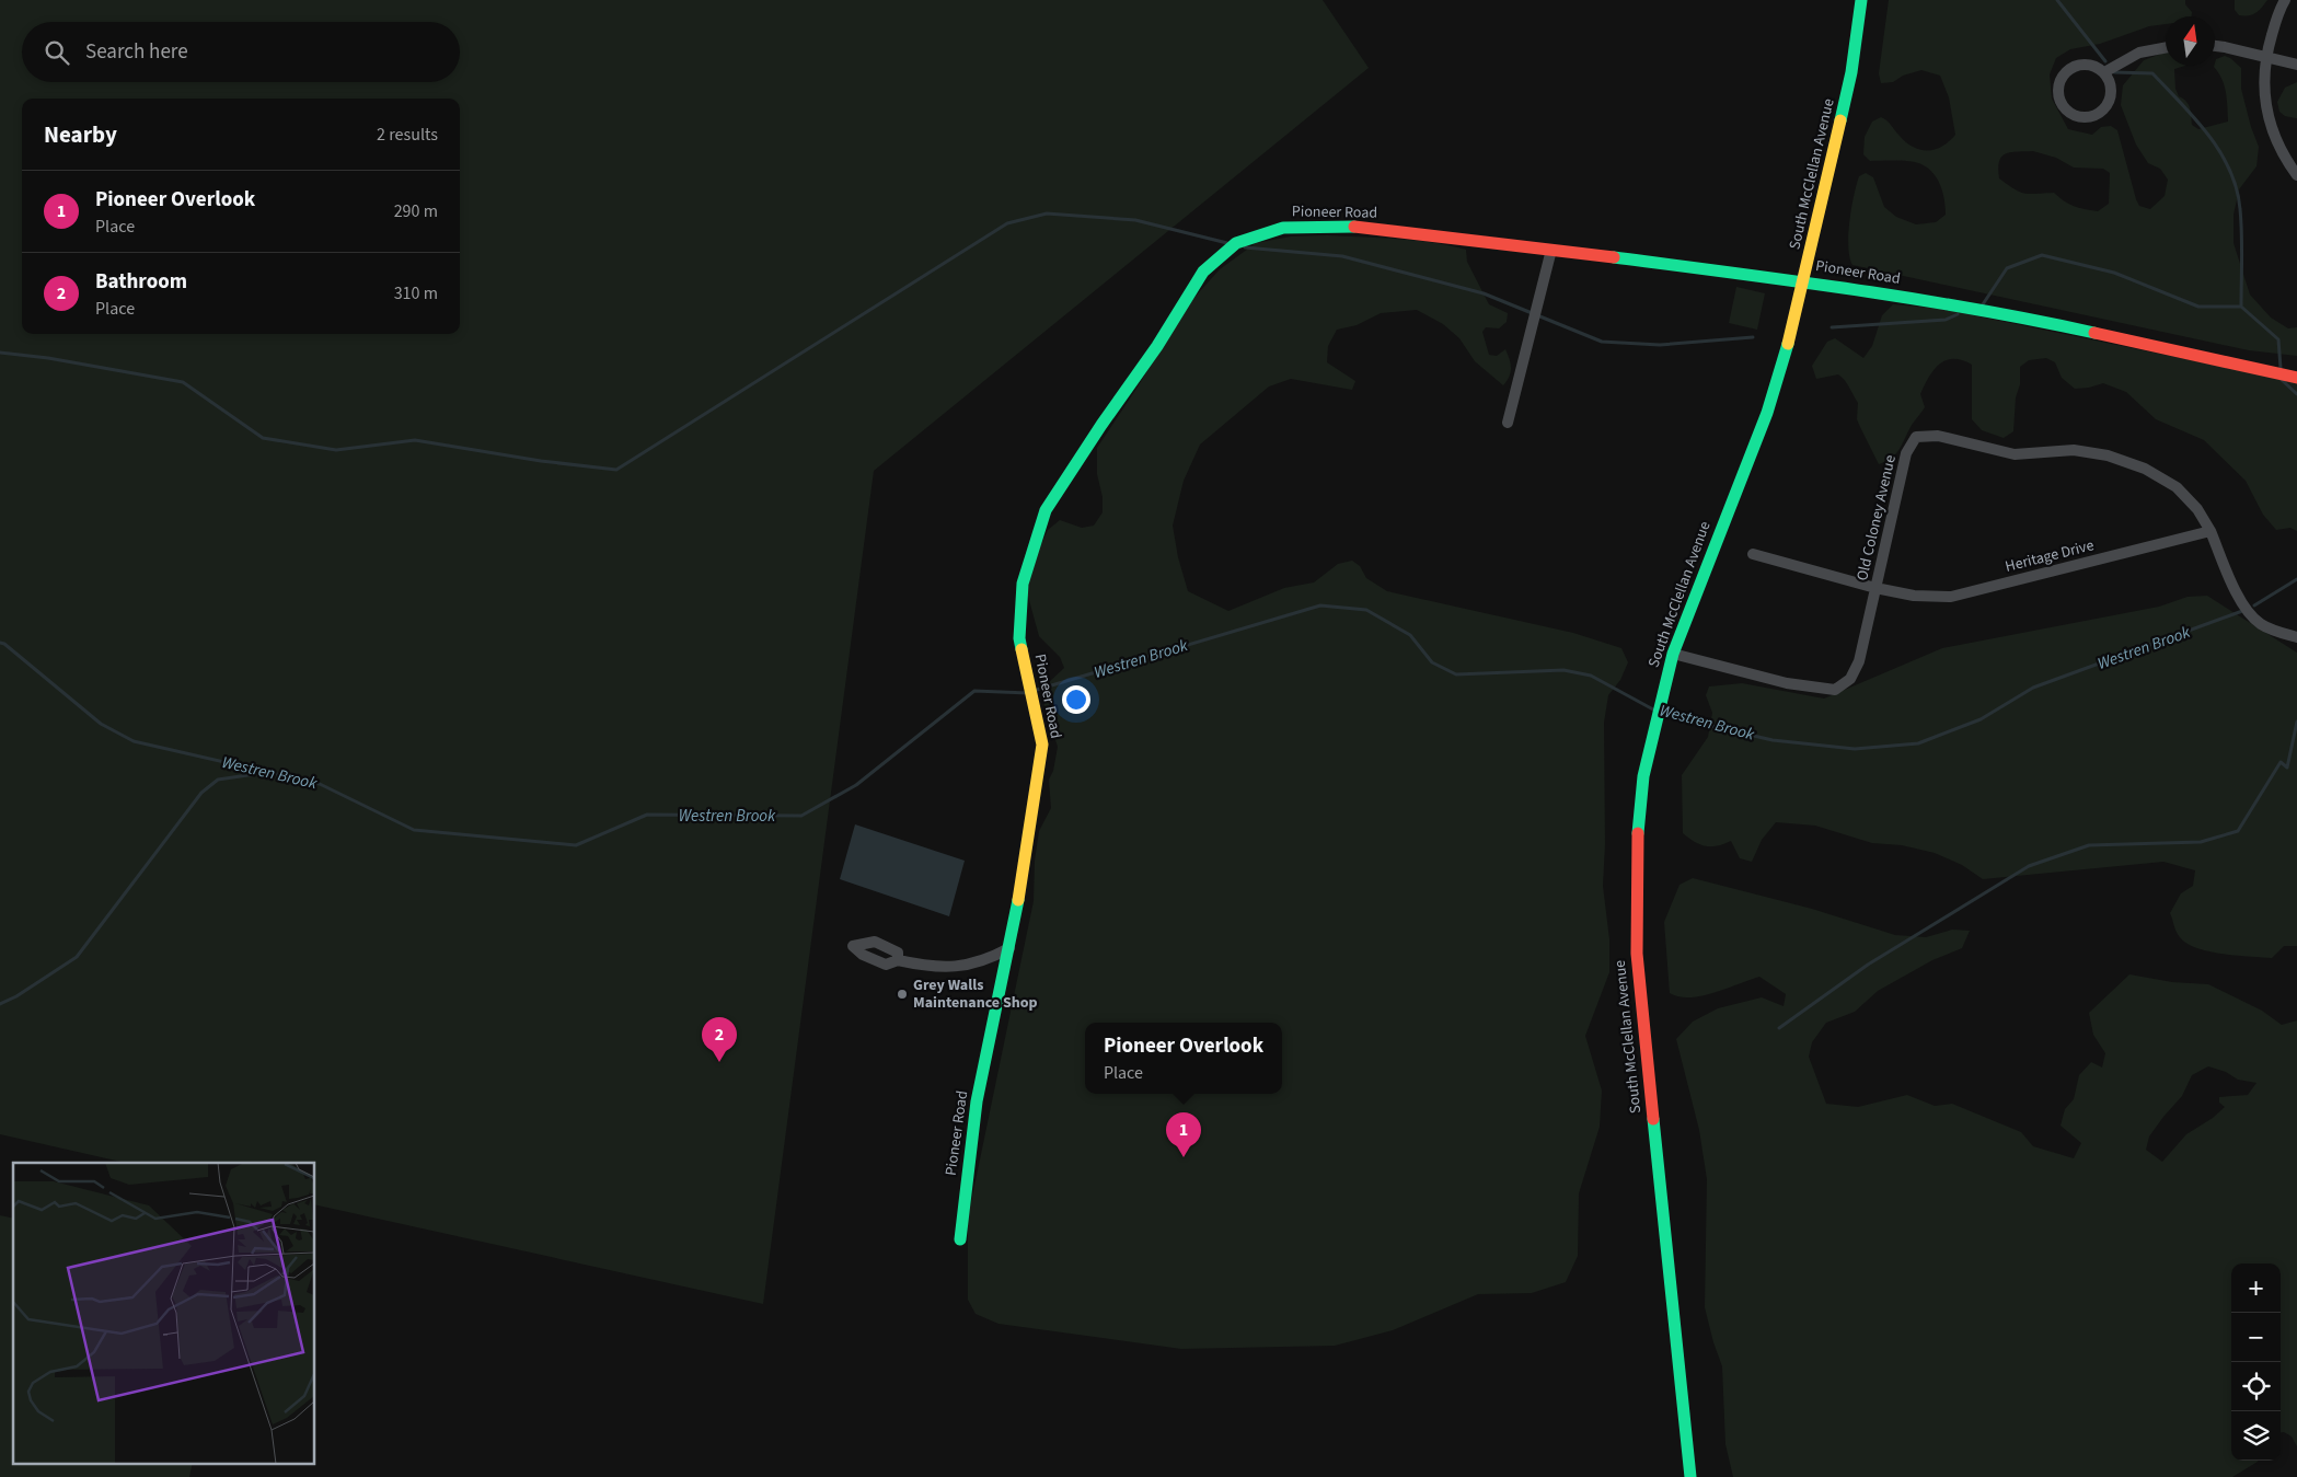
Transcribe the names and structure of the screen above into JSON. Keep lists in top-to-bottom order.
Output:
{
  "streets": {
    "street": [
      "South McClellan Avenue",
      "Pioneer Road",
      "Old Coloney Avenue",
      "Heritage Drive"
    ]
  },
  "crossings": [
    ["South McClellan Avenue", "Pioneer Road"],
    ["South McClellan Avenue", "Old Coloney Avenue"],
    ["Old Coloney Avenue", "Heritage Drive"]
  ],
  "water": ["Westren Brook"],
  "places": ["Grey Walls Maintenance Shop"],
  "north": "top",
  "page": {
    "search": "Search here",
    "heading": ["Nearby", "2 results"],
    "list": [
      {
        "mark": "1",
        "name": "Pioneer Overlook",
        "note": "Place",
        "value": "290 m"
      },
      {
        "mark": "2",
        "name": "Bathroom",
        "note": "Place",
        "value": "310 m"
      }
    ],
    "pins": ["2", "1"],
    "popup": ["Pioneer Overlook", "Place"],
    "map_buttons": ["+", "−"]
  }
}
